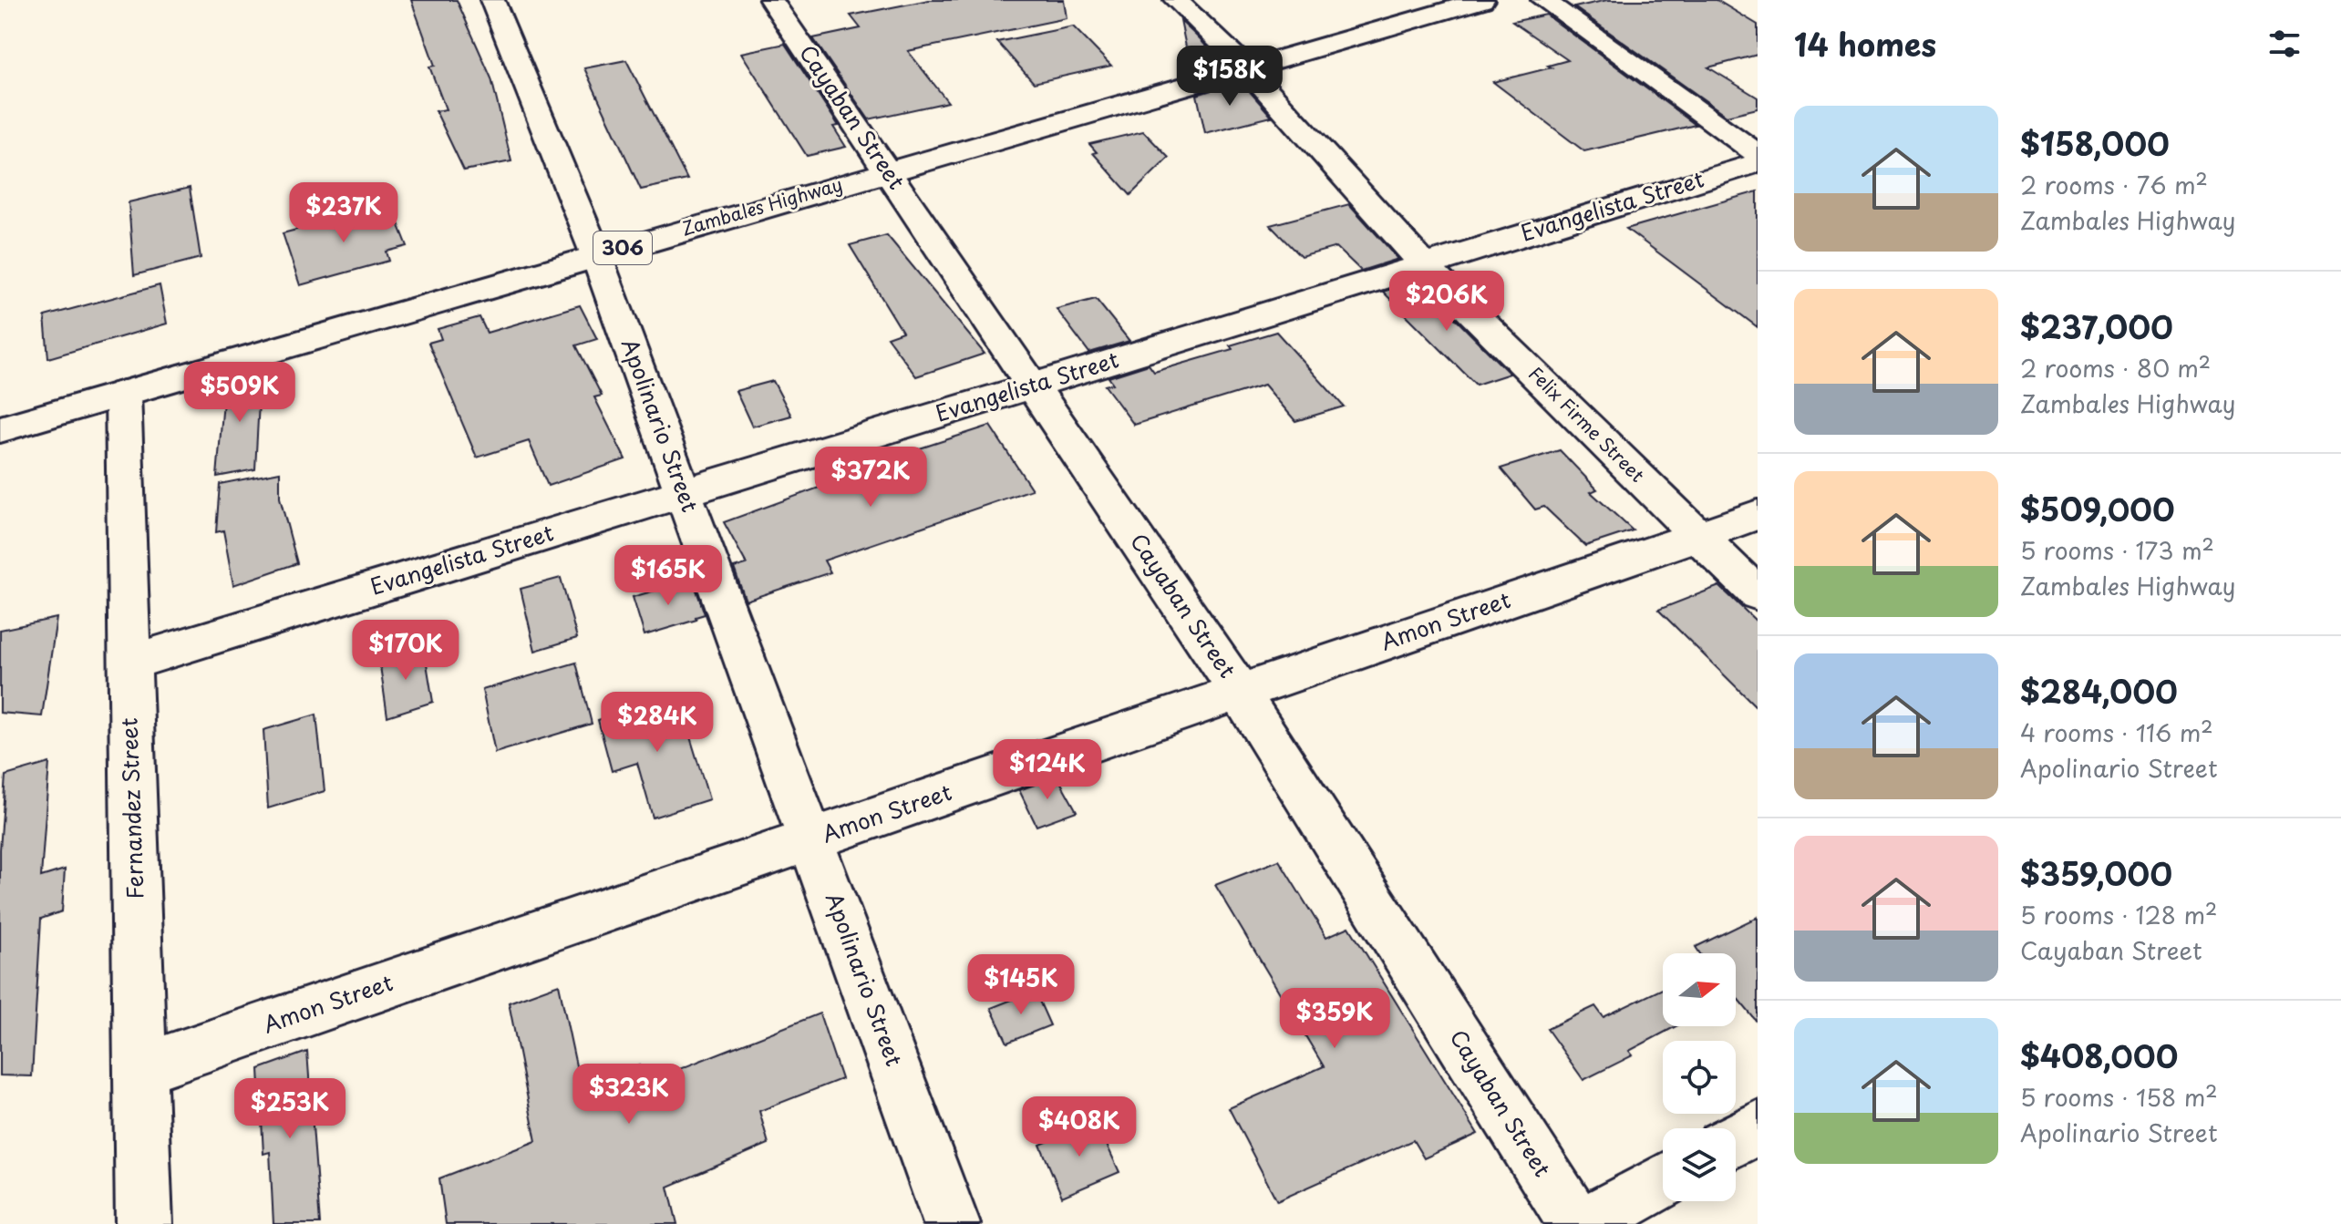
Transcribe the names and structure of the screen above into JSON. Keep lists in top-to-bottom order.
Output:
{
  "streets": {
    "street": [
      "Cayaban Street",
      "Zambales Highway",
      "Evangelista Street",
      "306",
      "Felix Firme Street",
      "Apolinario Street",
      "Amon Street",
      "Fernandez Street"
    ]
  },
  "crossings": [
    ["Cayaban Street", "Zambales Highway"],
    ["Cayaban Street", "Evangelista Street"],
    ["Cayaban Street", "Amon Street"],
    ["Zambales Highway", "Felix Firme Street"],
    ["Zambales Highway", "Apolinario Street"],
    ["Zambales Highway", "Fernandez Street"],
    ["Evangelista Street", "Felix Firme Street"],
    ["Evangelista Street", "Apolinario Street"],
    ["Evangelista Street", "Fernandez Street"],
    ["Felix Firme Street", "Amon Street"],
    ["Apolinario Street", "Amon Street"],
    ["Amon Street", "Fernandez Street"]
  ],
  "north": "right",
  "page": {
    "heading": "14 homes",
    "price": [
      "$158K",
      "$237K",
      "$206K",
      "$509K",
      "$372K",
      "$165K",
      "$170K",
      "$284K",
      "$124K",
      "$145K",
      "$359K",
      "$323K",
      "$253K",
      "$408K"
    ],
    "list": [
      {
        "name": "$158,000",
        "note": "2 rooms · 76 m² · Zambales Highway"
      },
      {
        "name": "$237,000",
        "note": "2 rooms · 80 m² · Zambales Highway"
      },
      {
        "name": "$509,000",
        "note": "5 rooms · 173 m² · Zambales Highway"
      },
      {
        "name": "$284,000",
        "note": "4 rooms · 116 m² · Apolinario Street"
      },
      {
        "name": "$359,000",
        "note": "5 rooms · 128 m² · Cayaban Street"
      },
      {
        "name": "$408,000",
        "note": "5 rooms · 158 m² · Apolinario Street"
      }
    ]
  }
}
